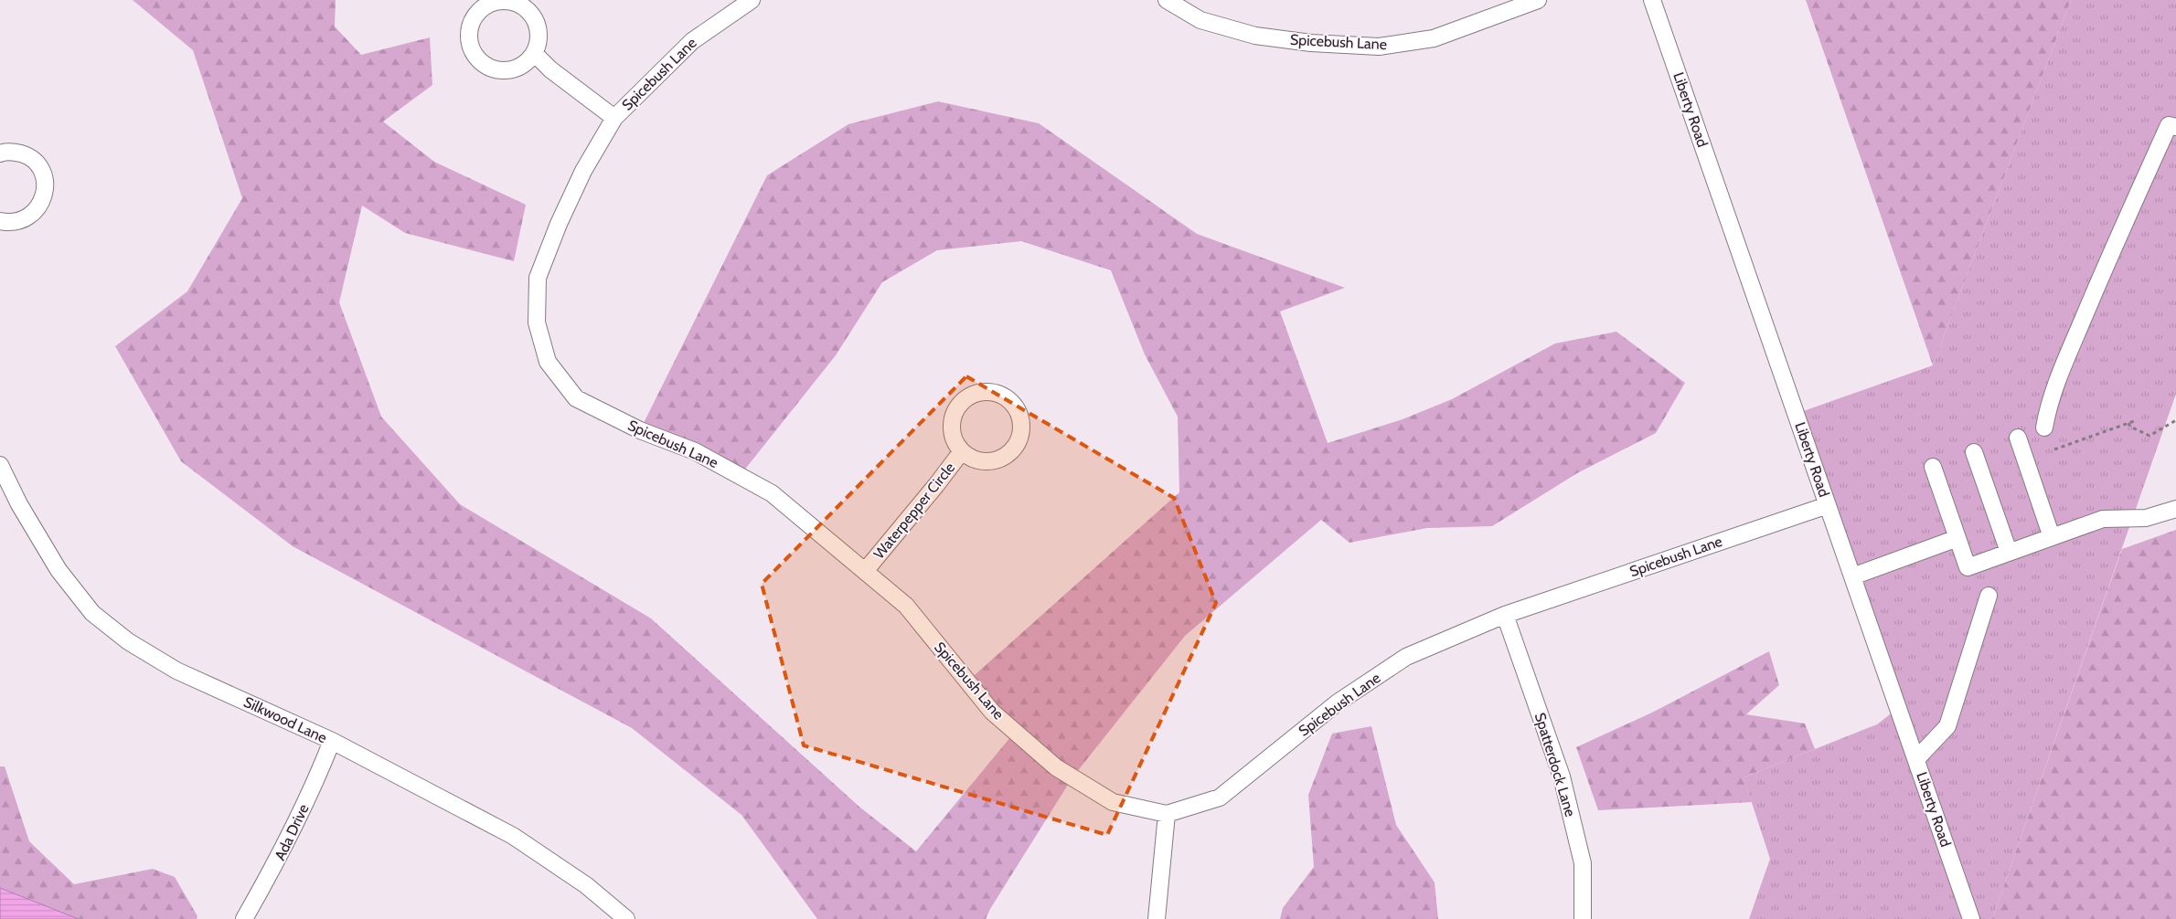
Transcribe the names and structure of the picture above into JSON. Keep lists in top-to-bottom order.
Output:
{
  "streets": {
    "street": [
      "Spicebush Lane",
      "Liberty Road",
      "Waterpepper Circle",
      "Silkwood Lane",
      "Spatterdock Lane",
      "Ada Drive"
    ]
  },
  "crossings": [
    ["Spicebush Lane", "Liberty Road"],
    ["Spicebush Lane", "Waterpepper Circle"],
    ["Spicebush Lane", "Spatterdock Lane"],
    ["Silkwood Lane", "Ada Drive"]
  ]
}
